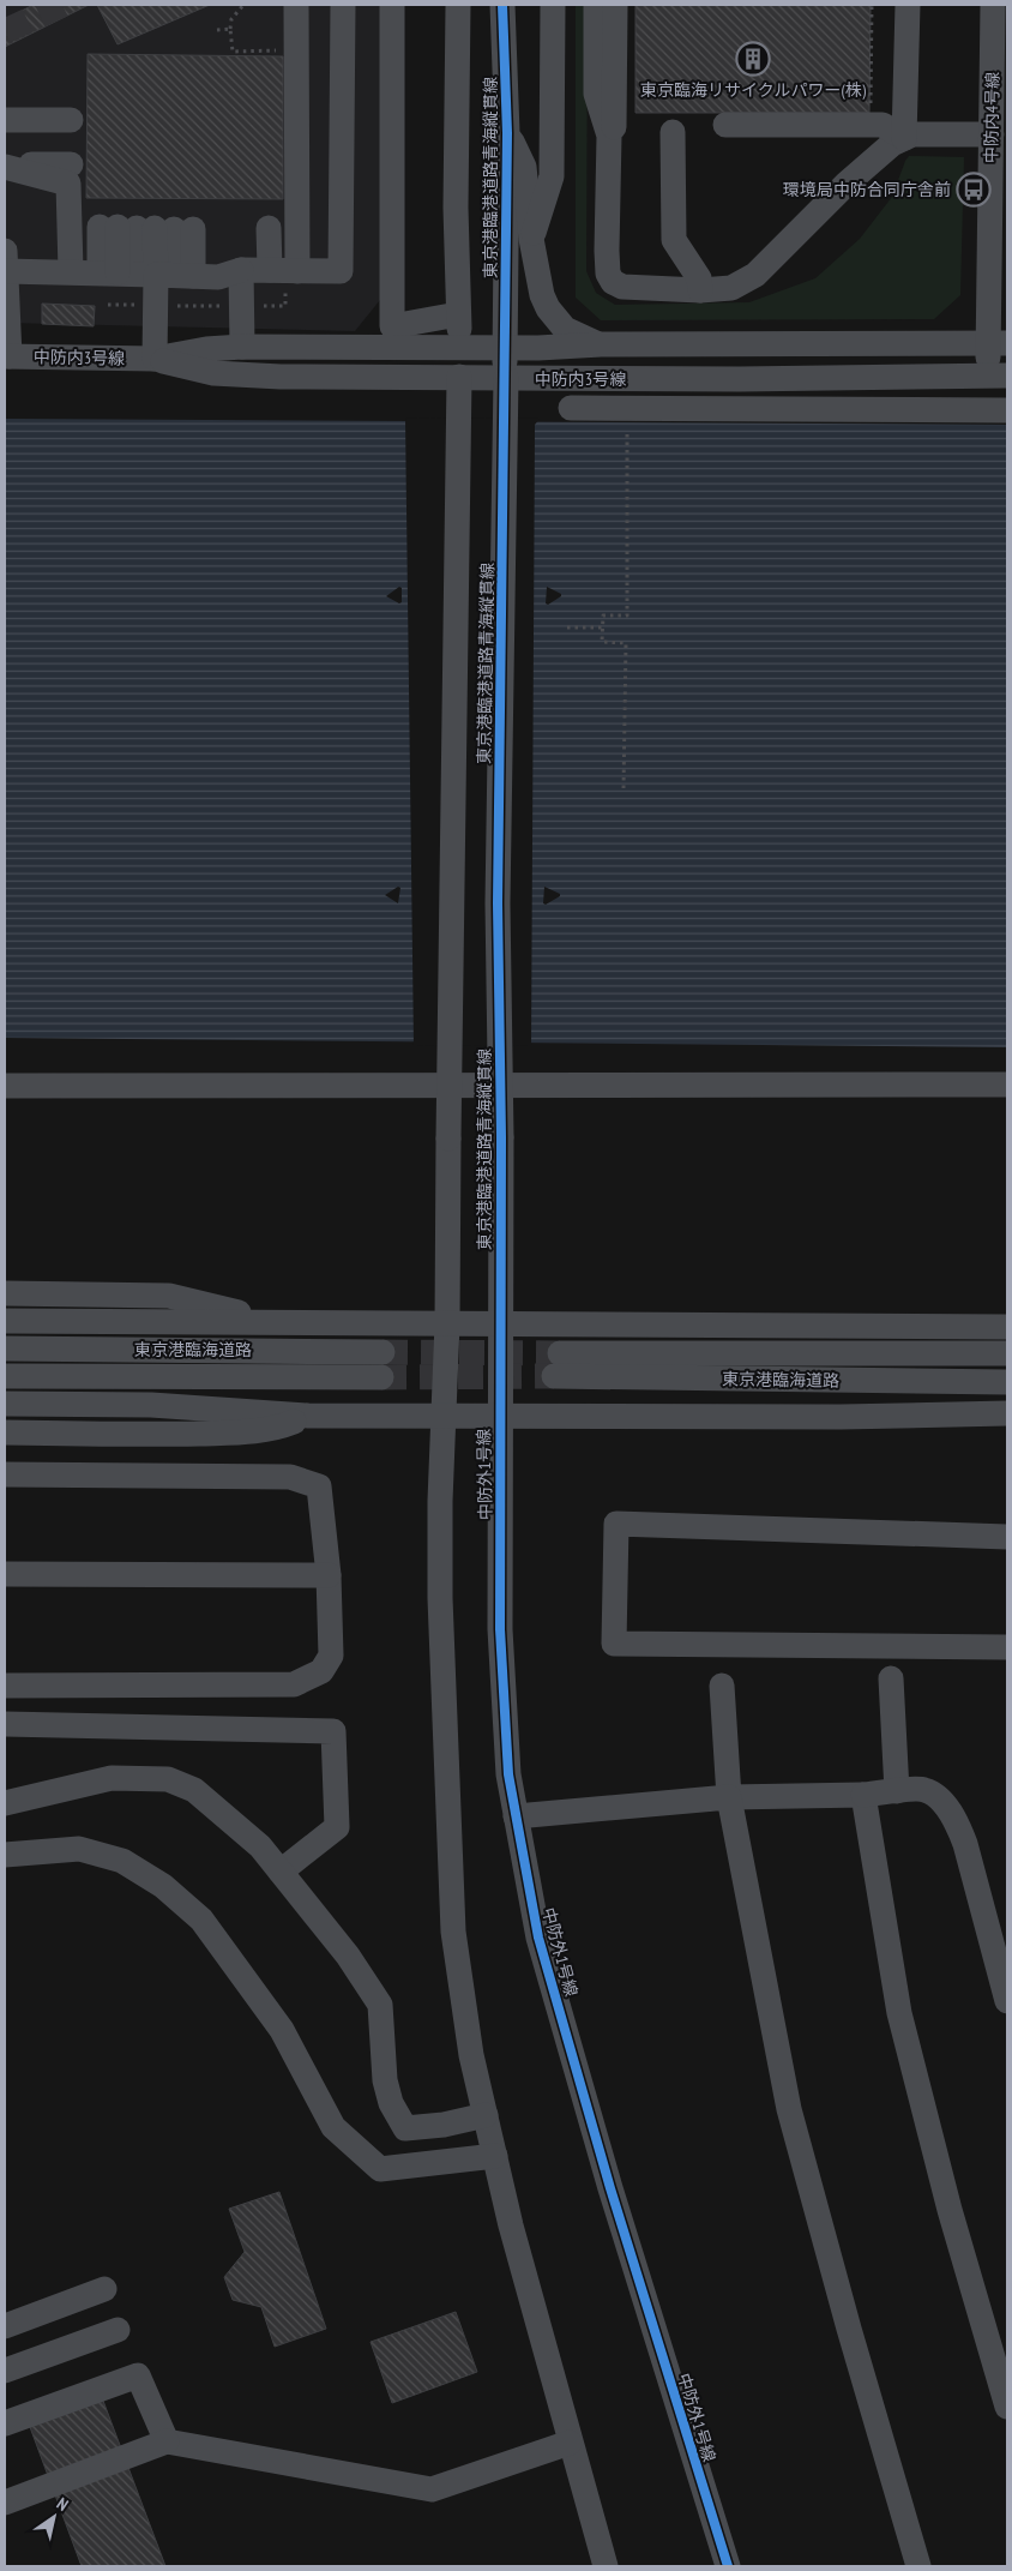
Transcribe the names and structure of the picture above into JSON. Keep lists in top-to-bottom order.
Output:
{
  "streets": {
    "street": [
      "中防内4号線",
      "東京港臨港道路青海縦貫線",
      "中防内3号線",
      "東京港臨海道路",
      "中防外1号線"
    ]
  },
  "crossings": [
    ["中防内4号線", "中防内3号線"],
    ["東京港臨港道路青海縦貫線", "中防内3号線"],
    ["東京港臨港道路青海縦貫線", "中防外1号線"]
  ],
  "places": {
    "building": ["東京臨海リサイクルパワー(株)"],
    "bus stop": ["環境局中防合同庁舎前"]
  },
  "north": "top right"
}
